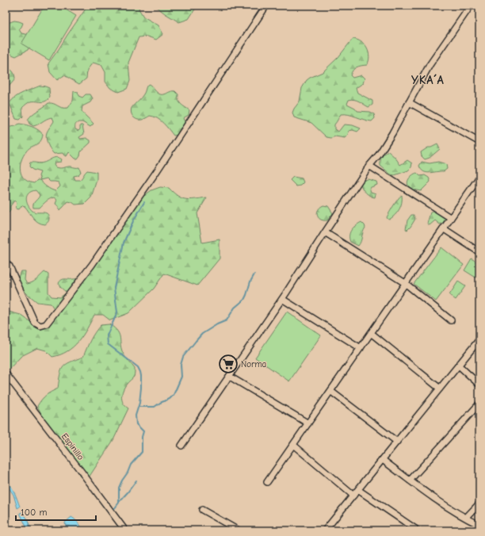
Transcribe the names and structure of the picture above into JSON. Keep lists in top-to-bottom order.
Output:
{
  "streets": {
    "street": ["Espinillo"]
  },
  "districts": ["YKA´A"],
  "places": {
    "supermarket": ["Norma"]
  },
  "scale_bar": "100 m"
}
